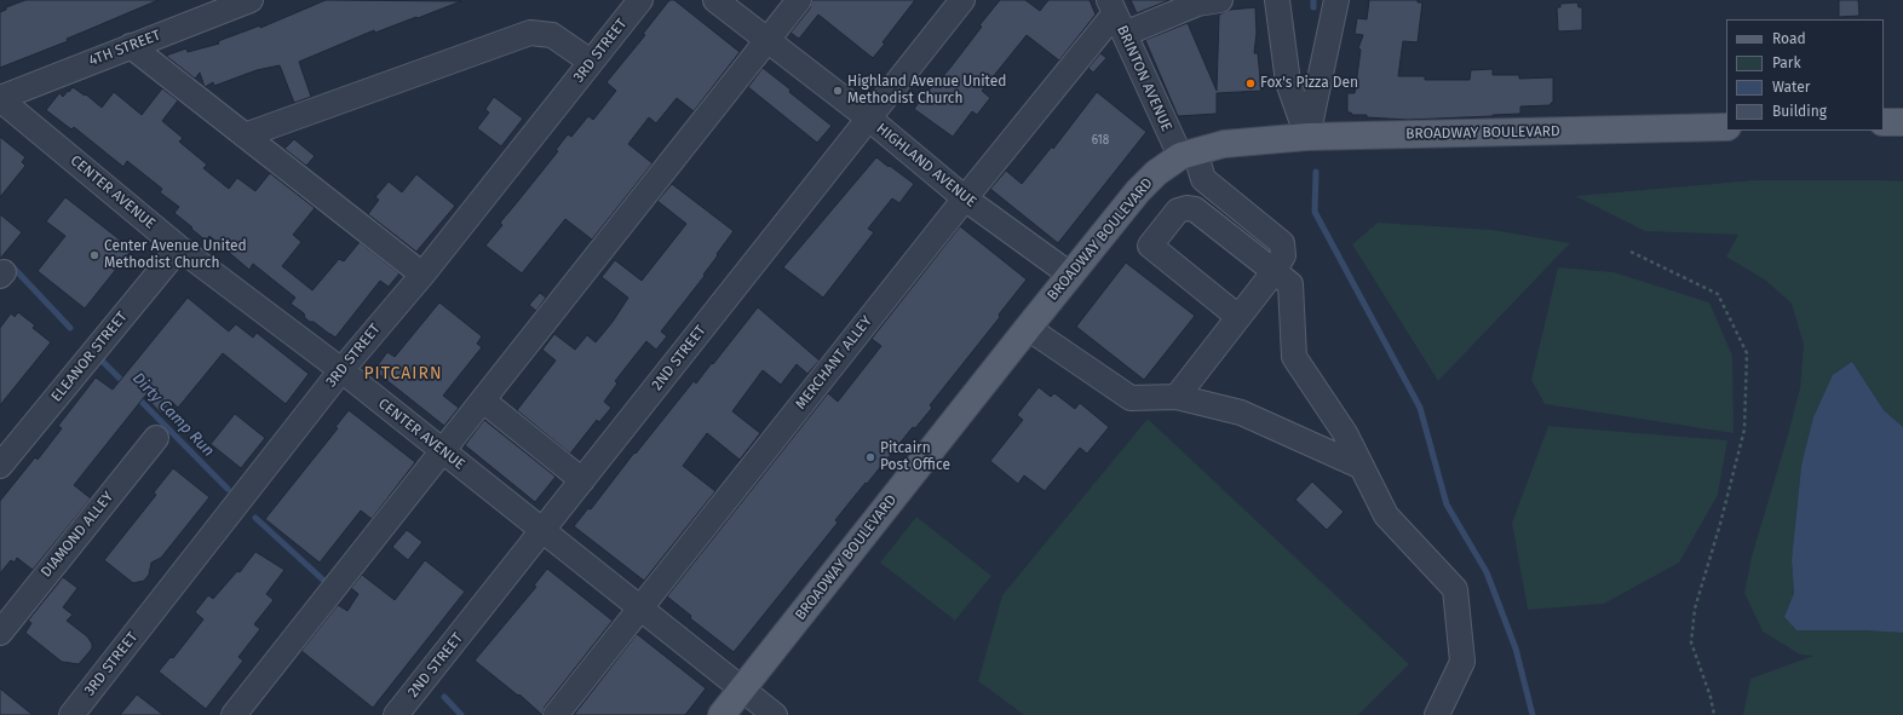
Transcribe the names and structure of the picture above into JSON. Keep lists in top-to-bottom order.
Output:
{
  "streets": {
    "main road": ["BROADWAY BOULEVARD"],
    "street": [
      "4TH STREET",
      "3RD STREET",
      "BRINTON AVENUE",
      "HIGHLAND AVENUE",
      "CENTER AVENUE",
      "ELEANOR STREET",
      "2ND STREET",
      "MERCHANT ALLEY",
      "DIAMOND ALLEY"
    ]
  },
  "crossings": [
    ["4TH STREET", "CENTER AVENUE"],
    ["3RD STREET", "CENTER AVENUE"],
    ["BRINTON AVENUE", "BROADWAY BOULEVARD"],
    ["BRINTON AVENUE", "MERCHANT ALLEY"],
    ["BROADWAY BOULEVARD", "HIGHLAND AVENUE"],
    ["BROADWAY BOULEVARD", "CENTER AVENUE"],
    ["HIGHLAND AVENUE", "2ND STREET"],
    ["HIGHLAND AVENUE", "MERCHANT ALLEY"],
    ["CENTER AVENUE", "ELEANOR STREET"],
    ["CENTER AVENUE", "2ND STREET"],
    ["CENTER AVENUE", "MERCHANT ALLEY"]
  ],
  "districts": ["PITCAIRN"],
  "water": ["Dirty Camp Run"],
  "places": [
    "Fox's Pizza Den",
    "Highland Avenue United Methodist Church",
    "Center Avenue United Methodist Church",
    "Pitcairn Post Office"
  ],
  "house_numbers": ["618"],
  "legend": [
    "Road",
    "Park",
    "Water",
    "Building"
  ]
}
